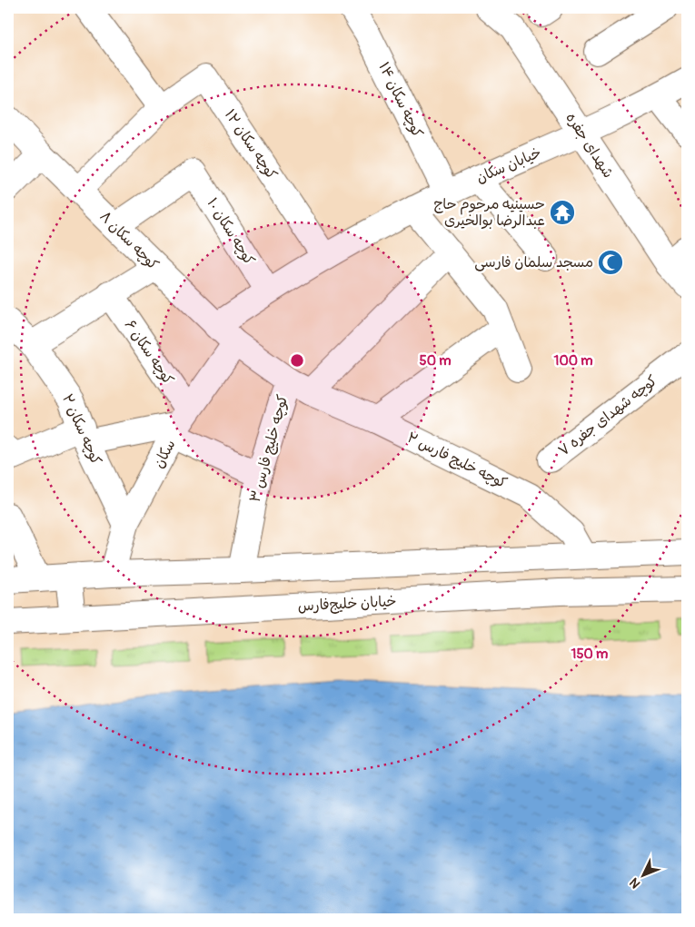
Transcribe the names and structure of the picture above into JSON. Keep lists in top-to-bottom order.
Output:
{
  "streets": {
    "street": [
      "کوچه سکان ۱۴",
      "کوچه سکان ۱۲",
      "شهدای جفره",
      "خیابان سکان",
      "کوچه سکان ۱۰",
      "کوچه سکان ۸",
      "کوچه سکان ۶",
      "کوچه شهدای جفره ۷",
      "کوچه سکان ۲",
      "کوچه خلیج فارس ۳",
      "سکان",
      "کوچه خلیج فارس ۲",
      "خیابان خلیج‌فارس"
    ]
  },
  "crossings": [
    ["کوچه سکان ۱۴", "خیابان سکان"],
    ["کوچه سکان ۱۲", "خیابان سکان"],
    ["شهدای جفره", "خیابان سکان"],
    ["خیابان سکان", "کوچه سکان ۱۰"],
    ["خیابان سکان", "کوچه سکان ۸"],
    ["کوچه سکان ۱۰", "کوچه سکان ۸"],
    ["کوچه سکان ۸", "سکان"],
    ["کوچه سکان ۸", "کوچه خلیج فارس ۲"],
    ["کوچه سکان ۶", "سکان"],
    ["کوچه سکان ۲", "سکان"],
    ["کوچه خلیج فارس ۳", "کوچه خلیج فارس ۲"],
    ["سکان", "کوچه خلیج فارس ۲"]
  ],
  "places": {
    "temple": ["حسینیه مرحوم حاج عبدالرضا بوالخیری"],
    "mosque": ["مسجد سلمان فارسی"]
  },
  "north": "bottom left",
  "rings": ["50 m", "100 m", "150 m"]
}
